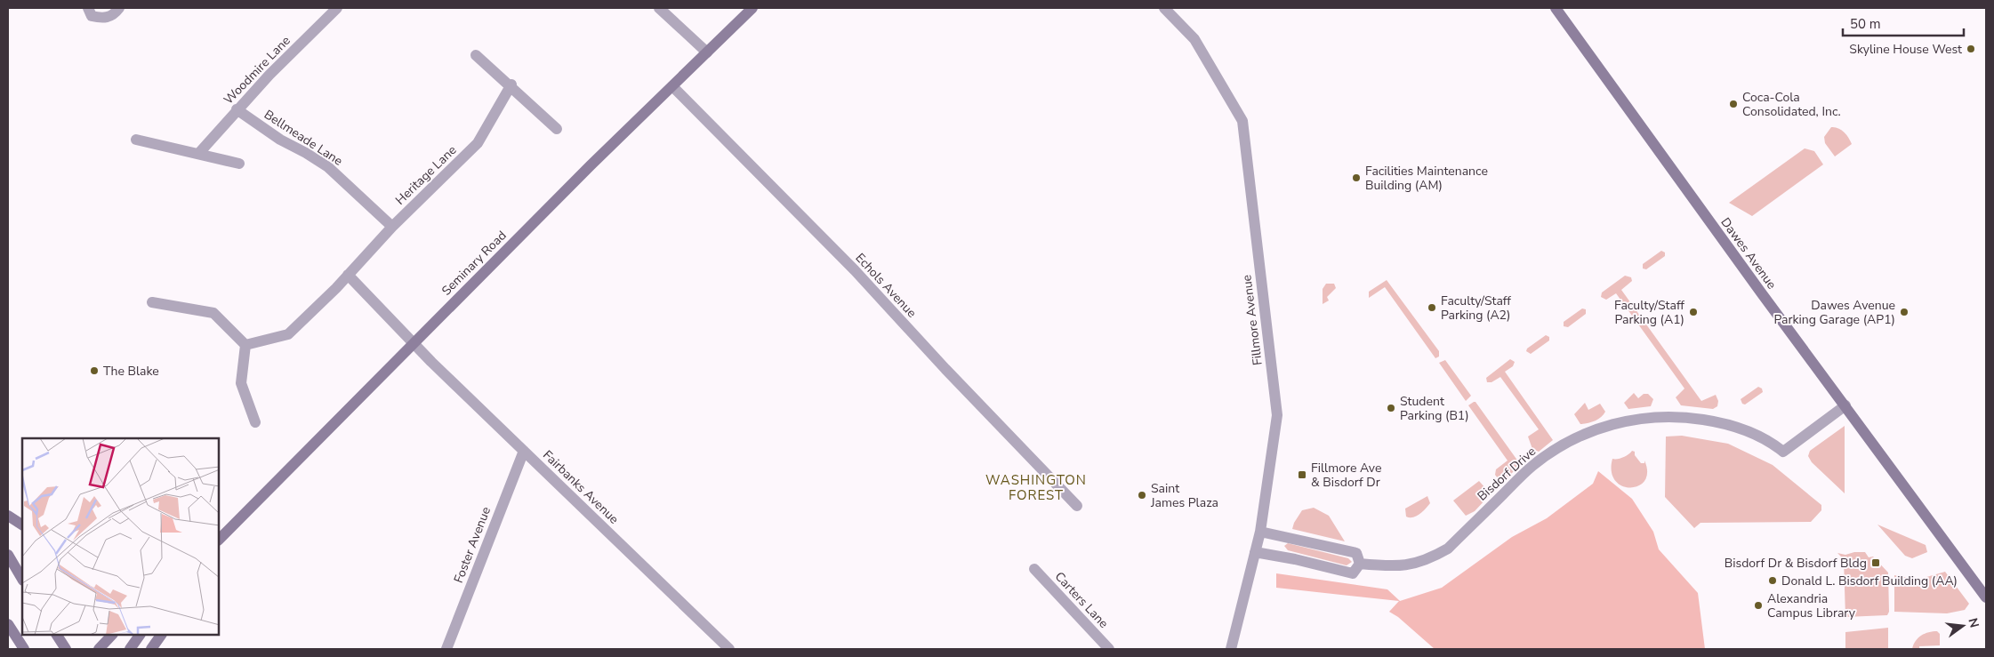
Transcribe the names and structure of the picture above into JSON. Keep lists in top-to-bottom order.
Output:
{
  "streets": {
    "main road": ["Dawes Avenue", "Seminary Road"],
    "street": [
      "Woodmire Lane",
      "Bellmeade Lane",
      "Heritage Lane",
      "Echols Avenue",
      "Fillmore Avenue",
      "Bisdorf Drive",
      "Fairbanks Avenue",
      "Foster Avenue",
      "Carters Lane"
    ]
  },
  "crossings": [
    ["Woodmire Lane", "Bellmeade Lane"],
    ["Bellmeade Lane", "Heritage Lane"],
    ["Dawes Avenue", "Bisdorf Drive"],
    ["Seminary Road", "Echols Avenue"],
    ["Seminary Road", "Fairbanks Avenue"],
    ["Fillmore Avenue", "Bisdorf Drive"],
    ["Fairbanks Avenue", "Foster Avenue"]
  ],
  "districts": ["WASHINGTON FOREST"],
  "places": {
    "other": [
      "Skyline House West",
      "Coca-Cola Consolidated, Inc.",
      "Facilities Maintenance Building (AM)",
      "Faculty/Staff Parking (A2)",
      "Faculty/Staff Parking (A1)",
      "Dawes Avenue Parking Garage (AP1)",
      "The Blake",
      "Student Parking (B1)",
      "Saint James Plaza",
      "Donald L. Bisdorf Building (AA)",
      "Alexandria Campus Library"
    ],
    "transit": ["Fillmore Ave & Bisdorf Dr", "Bisdorf Dr & Bisdorf Bldg"]
  },
  "scale_bar": "50 m",
  "north": "right"
}
